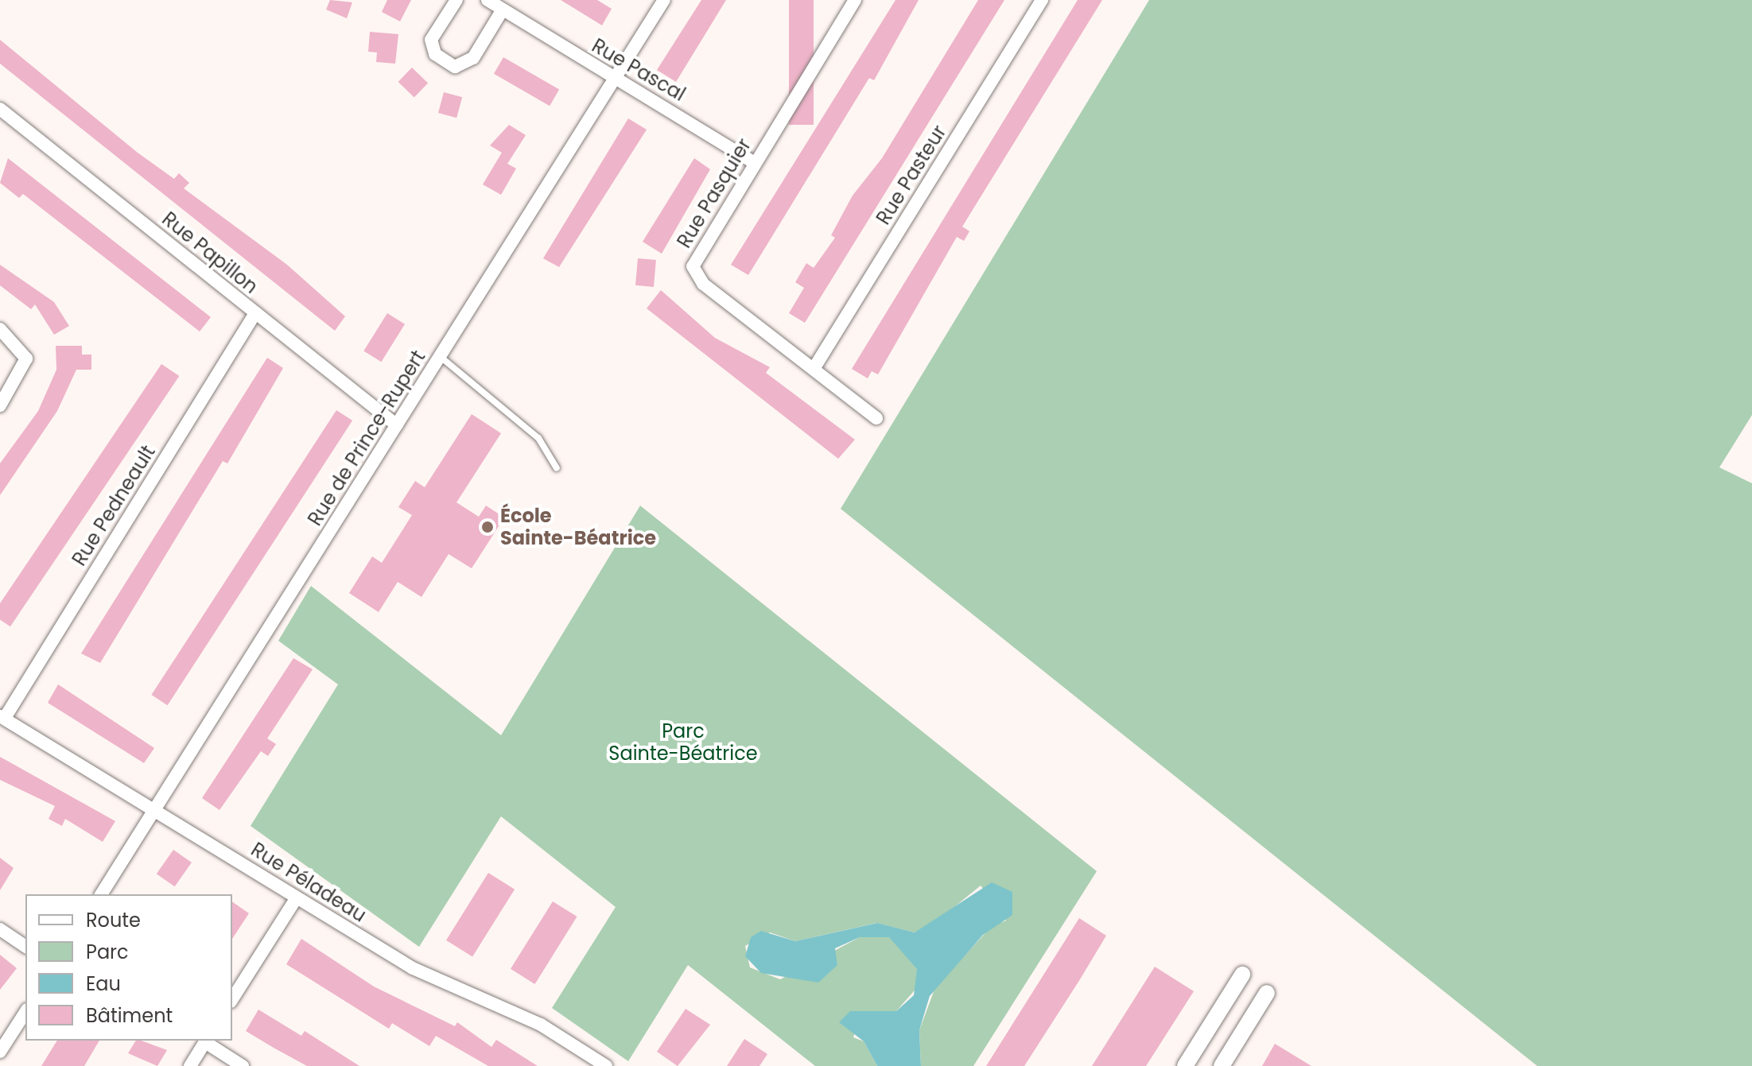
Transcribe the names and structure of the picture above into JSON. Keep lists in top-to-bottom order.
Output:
{
  "streets": {
    "street": [
      "Rue Pascal",
      "Rue Pasteur",
      "Rue Pasquier",
      "Rue Papillon",
      "Rue de Prince-Rupert",
      "Rue Pedneault",
      "Rue Péladeau"
    ]
  },
  "crossings": [
    ["Rue Pascal", "Rue Pasquier"],
    ["Rue Pascal", "Rue de Prince-Rupert"],
    ["Rue Pasteur", "Rue Pasquier"],
    ["Rue Papillon", "Rue de Prince-Rupert"],
    ["Rue Papillon", "Rue Pedneault"],
    ["Rue de Prince-Rupert", "Rue Péladeau"],
    ["Rue Pedneault", "Rue Péladeau"]
  ],
  "parks": ["Parc Sainte-Béatrice"],
  "places": ["École Sainte-Béatrice"],
  "legend": [
    "Route",
    "Parc",
    "Eau",
    "Bâtiment"
  ]
}
